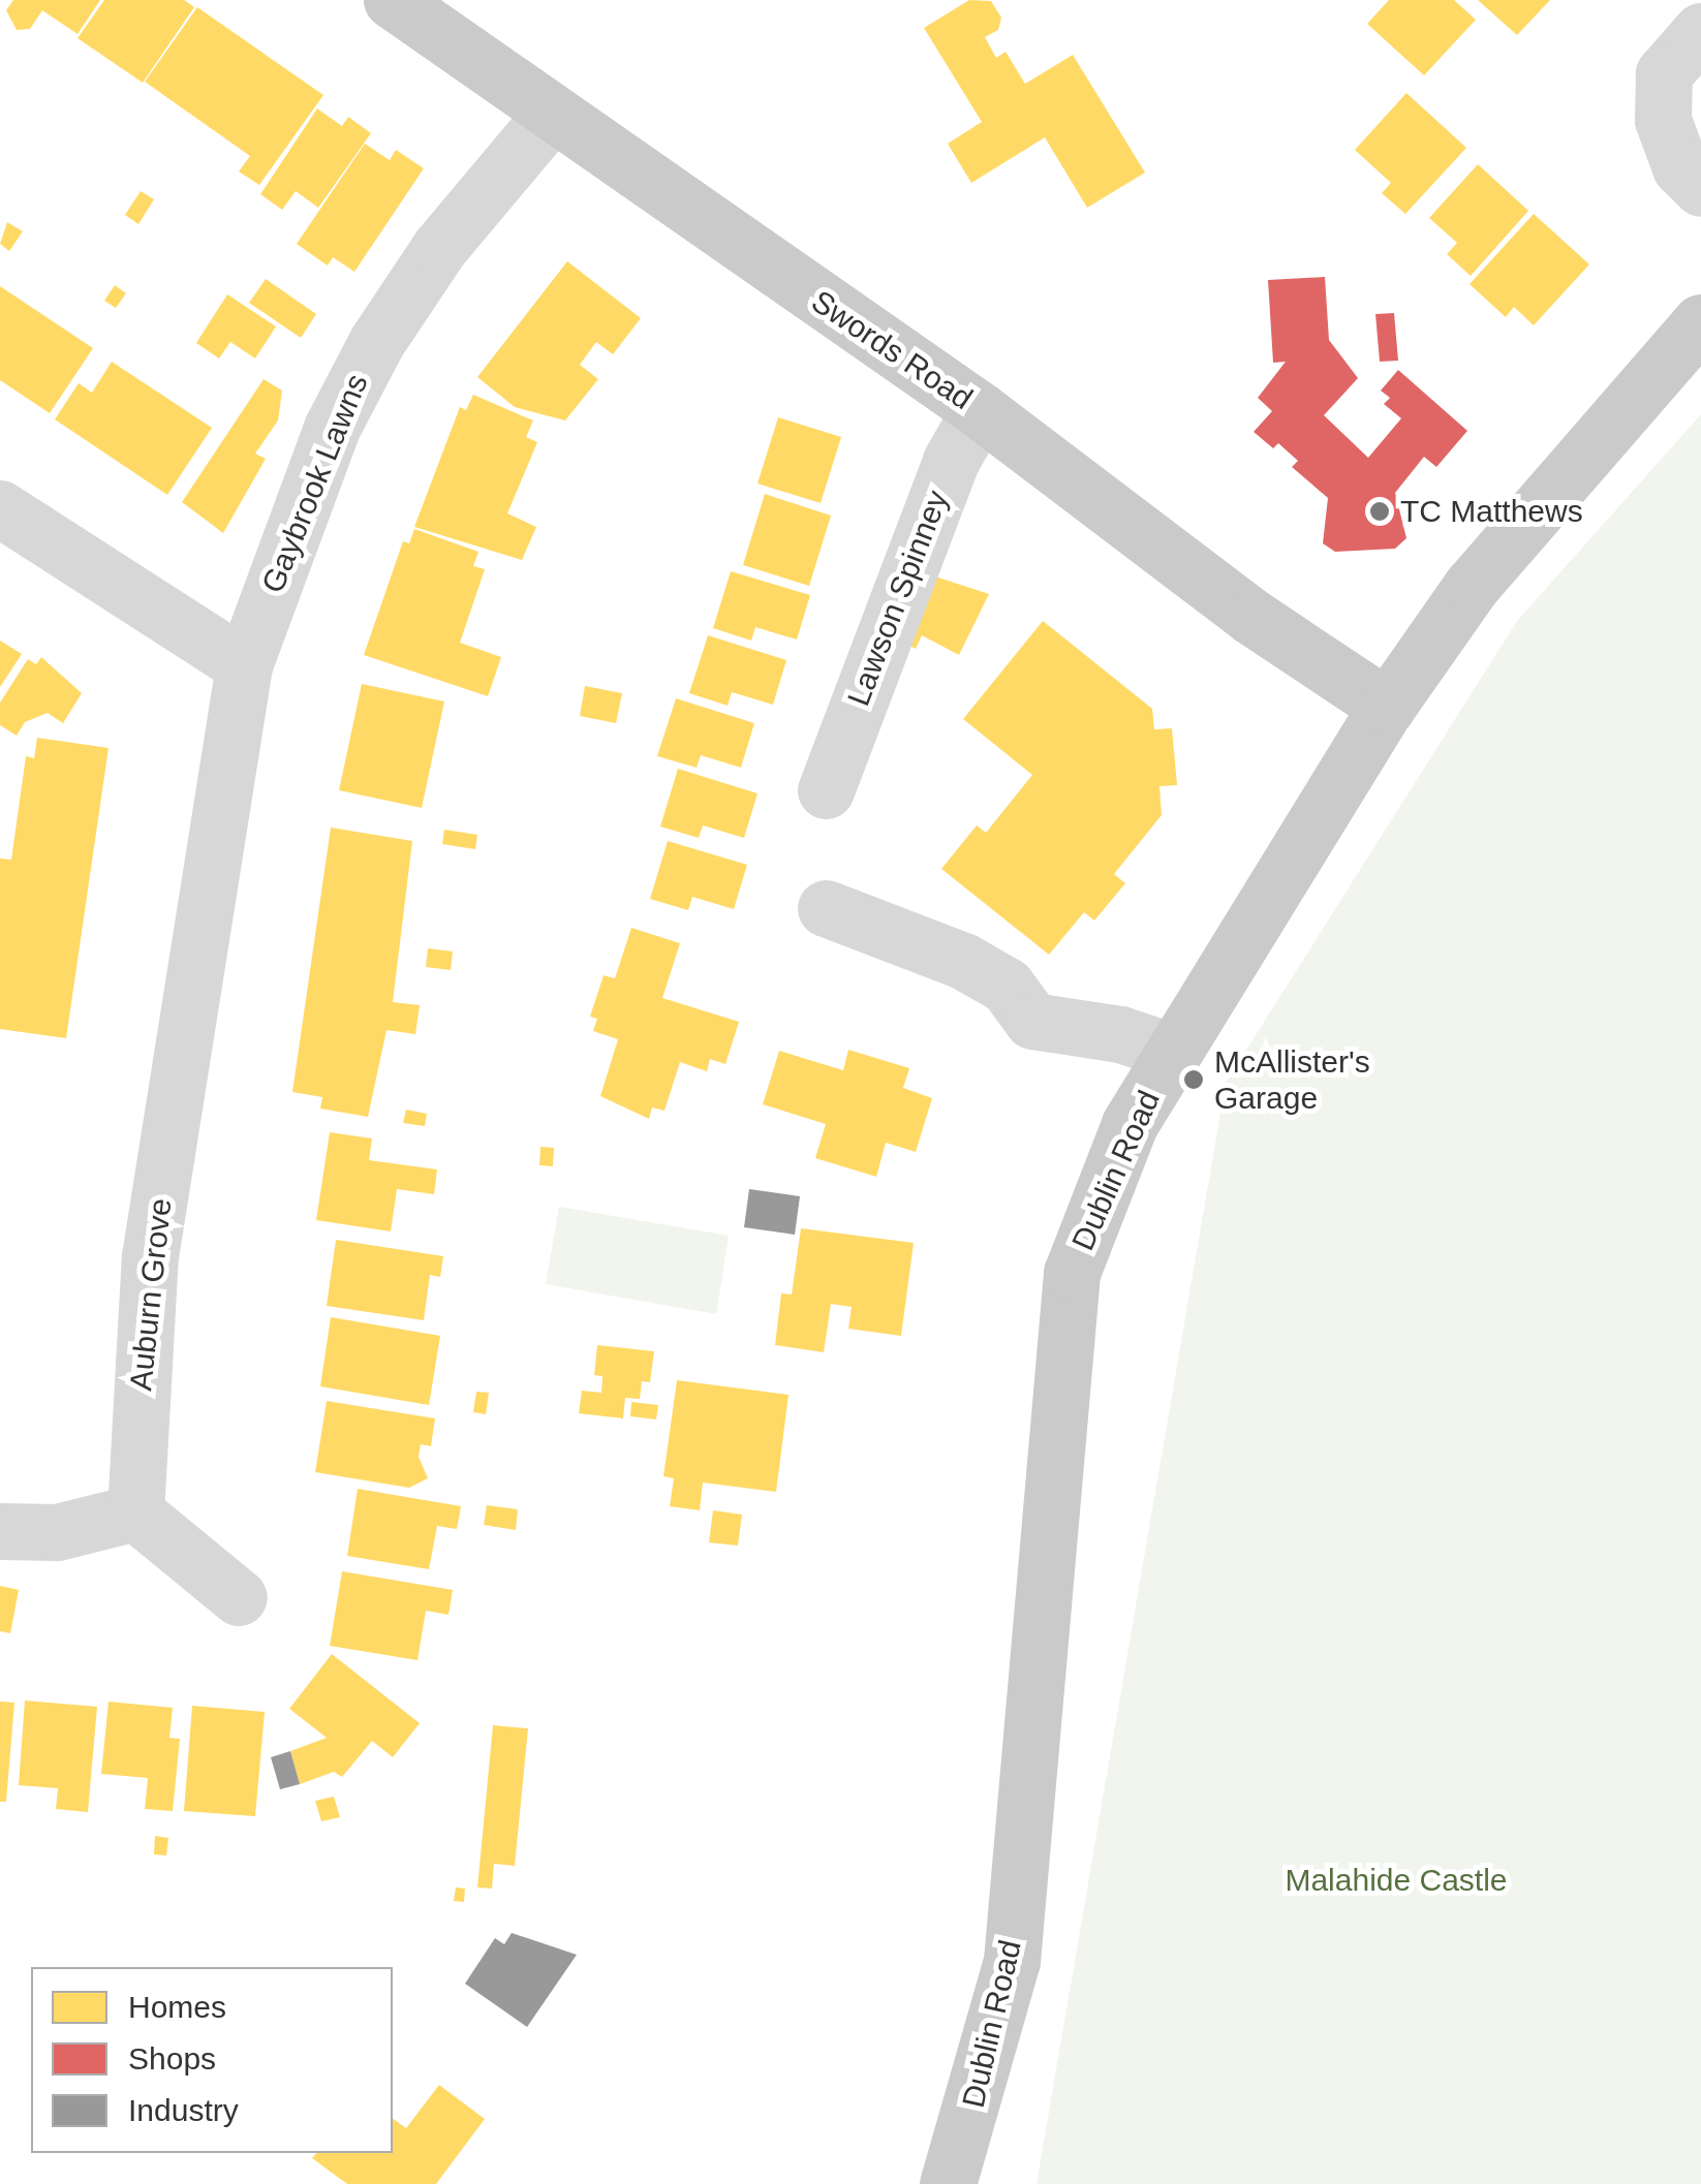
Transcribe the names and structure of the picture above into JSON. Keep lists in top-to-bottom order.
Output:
{
  "streets": {
    "main road": ["Swords Road", "Dublin Road"],
    "street": ["Gaybrook Lawns", "Lawson Spinney", "Auburn Grove"]
  },
  "crossings": [
    ["Swords Road", "Gaybrook Lawns"],
    ["Swords Road", "Lawson Spinney"],
    ["Swords Road", "Dublin Road"],
    ["Gaybrook Lawns", "Auburn Grove"]
  ],
  "parks": ["Malahide Castle"],
  "places": ["TC Matthews", "McAllister's Garage"],
  "legend": ["Homes", "Shops", "Industry"]
}
